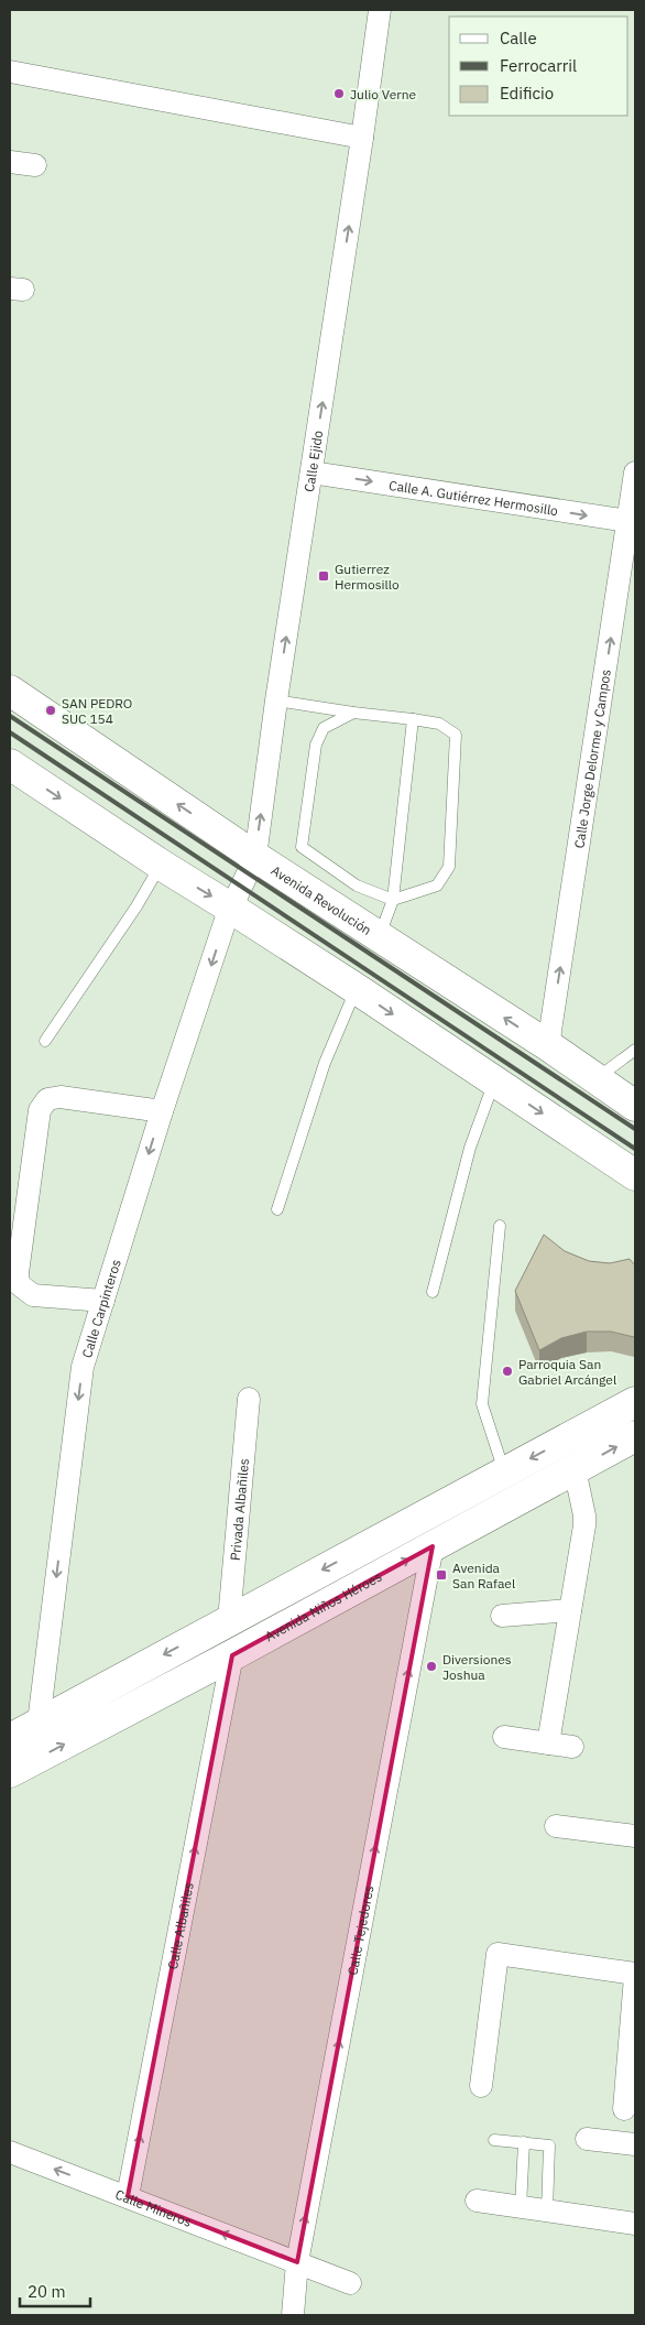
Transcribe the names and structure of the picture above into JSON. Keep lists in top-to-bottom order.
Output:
{
  "streets": {
    "main road": ["Avenida Revolución", "Avenida Niños Héroes"],
    "street": [
      "Calle Ejido",
      "Calle A. Gutiérrez Hermosillo",
      "Calle Jorge Delorme y Campos",
      "Calle Carpinteros",
      "Privada Albañiles",
      "Calle Albañiles",
      "Calle Tejedores",
      "Calle Mineros"
    ]
  },
  "crossings": [
    ["Calle Ejido", "Calle A. Gutiérrez Hermosillo"],
    ["Calle Ejido", "Avenida Revolución"],
    ["Calle Ejido", "Calle Carpinteros"],
    ["Calle A. Gutiérrez Hermosillo", "Calle Jorge Delorme y Campos"],
    ["Calle Jorge Delorme y Campos", "Avenida Revolución"],
    ["Avenida Niños Héroes", "Calle Albañiles"],
    ["Avenida Niños Héroes", "Calle Tejedores"],
    ["Calle Albañiles", "Calle Mineros"],
    ["Calle Tejedores", "Calle Mineros"]
  ],
  "one_way": [
    "Calle Ejido",
    "Calle A. Gutiérrez Hermosillo",
    "Calle Jorge Delorme y Campos",
    "Calle Carpinteros",
    "Calle Albañiles",
    "Calle Tejedores",
    "Calle Mineros"
  ],
  "places": {
    "other": [
      "Julio Verne",
      "SAN PEDRO SUC 154",
      "Parroquia San Gabriel Arcángel",
      "Diversiones Joshua"
    ],
    "transit": ["Gutierrez Hermosillo", "Avenida San Rafael"]
  },
  "legend": ["Calle", "Ferrocarril", "Edificio"],
  "scale_bar": "20 m"
}
